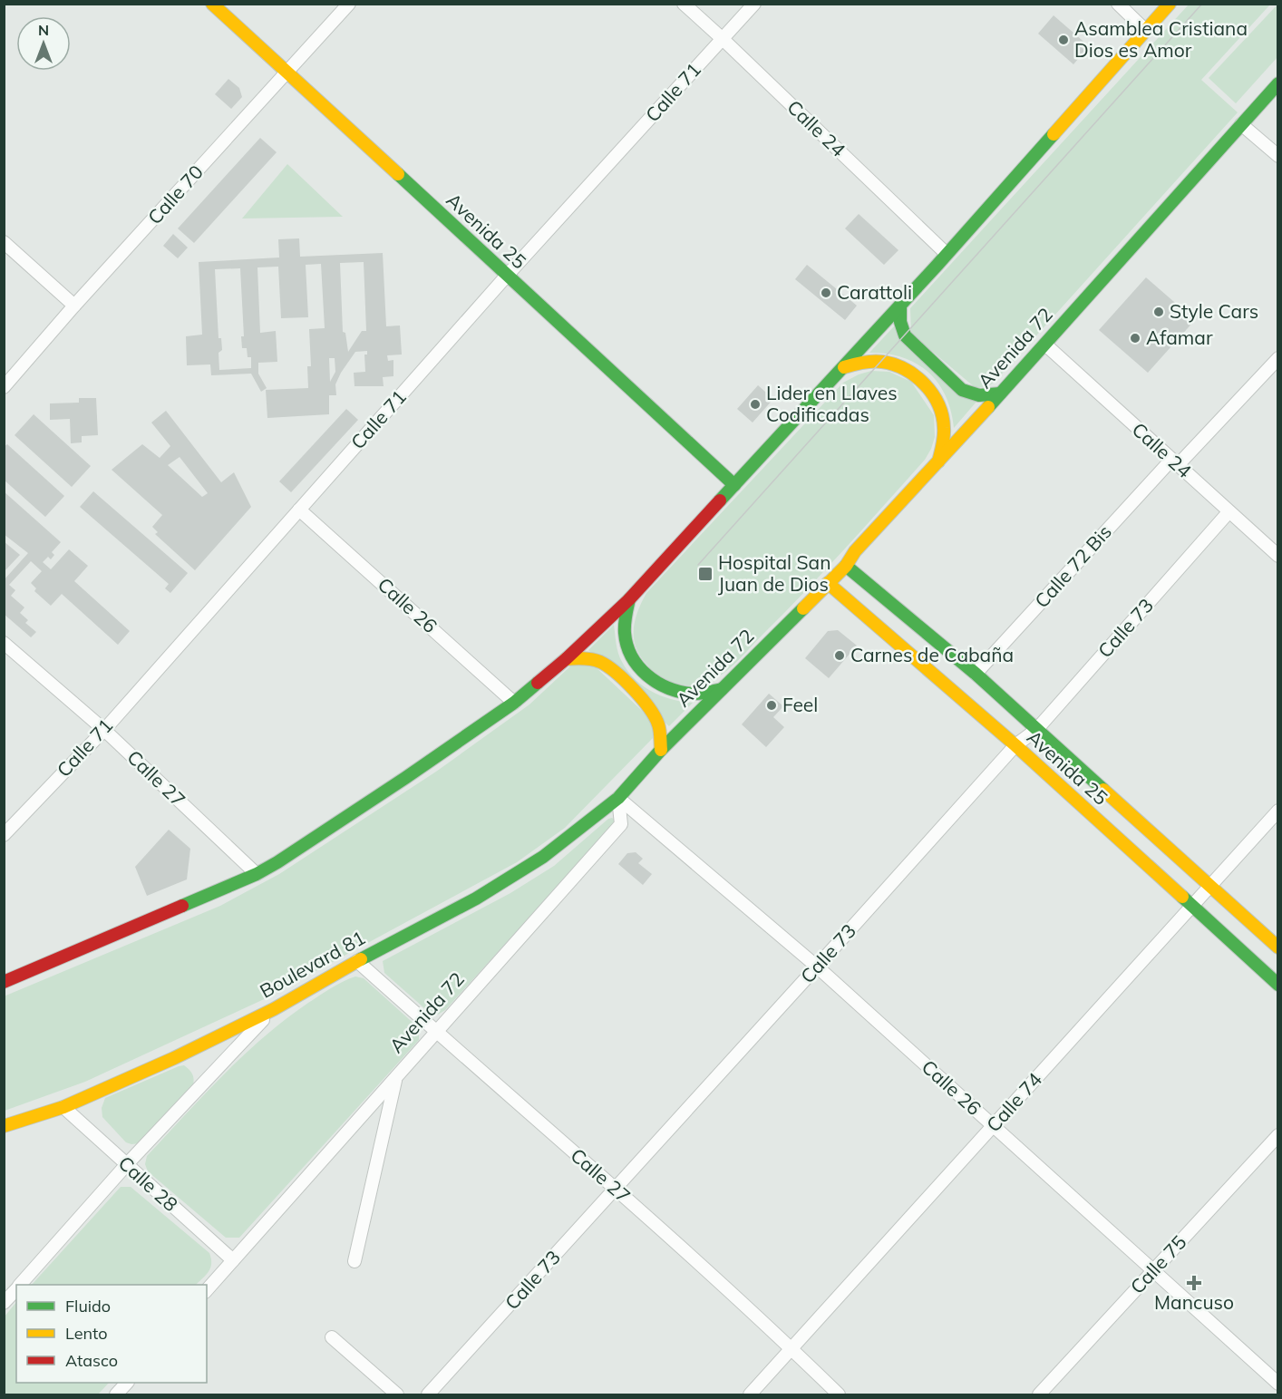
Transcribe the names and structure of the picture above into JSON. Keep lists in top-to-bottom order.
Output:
{
  "streets": {
    "main road": ["Avenida 25", "Avenida 72", "Boulevard 81"],
    "street": [
      "Calle 71",
      "Calle 24",
      "Calle 70",
      "Calle 72 Bis",
      "Calle 26",
      "Calle 73",
      "Calle 27",
      "Calle 74",
      "Calle 28",
      "Calle 75"
    ]
  },
  "crossings": [
    ["Calle 71", "Calle 24"],
    ["Calle 71", "Avenida 25"],
    ["Calle 71", "Calle 26"],
    ["Calle 71", "Calle 27"],
    ["Calle 24", "Avenida 72"],
    ["Calle 24", "Calle 72 Bis"],
    ["Calle 24", "Calle 73"],
    ["Calle 70", "Avenida 25"],
    ["Avenida 25", "Avenida 72"],
    ["Avenida 25", "Calle 72 Bis"],
    ["Avenida 25", "Calle 73"],
    ["Avenida 25", "Calle 74"],
    ["Avenida 72", "Calle 26"],
    ["Avenida 72", "Calle 27"],
    ["Avenida 72", "Boulevard 81"],
    ["Avenida 72", "Calle 28"],
    ["Calle 26", "Calle 73"],
    ["Calle 26", "Boulevard 81"],
    ["Calle 26", "Calle 74"],
    ["Calle 26", "Calle 75"],
    ["Calle 73", "Calle 27"],
    ["Calle 27", "Boulevard 81"],
    ["Calle 27", "Calle 74"],
    ["Boulevard 81", "Calle 28"]
  ],
  "places": {
    "other": [
      "Asamblea Cristiana Dios es Amor",
      "Carattoli",
      "Style Cars",
      "Afamar",
      "Lider en Llaves Codificadas",
      "Carnes de Cabaña",
      "Feel"
    ],
    "transit": ["Hospital San Juan de Dios"],
    "health": ["Mancuso"]
  },
  "legend": ["Fluido", "Lento", "Atasco"],
  "north": "top"
}
